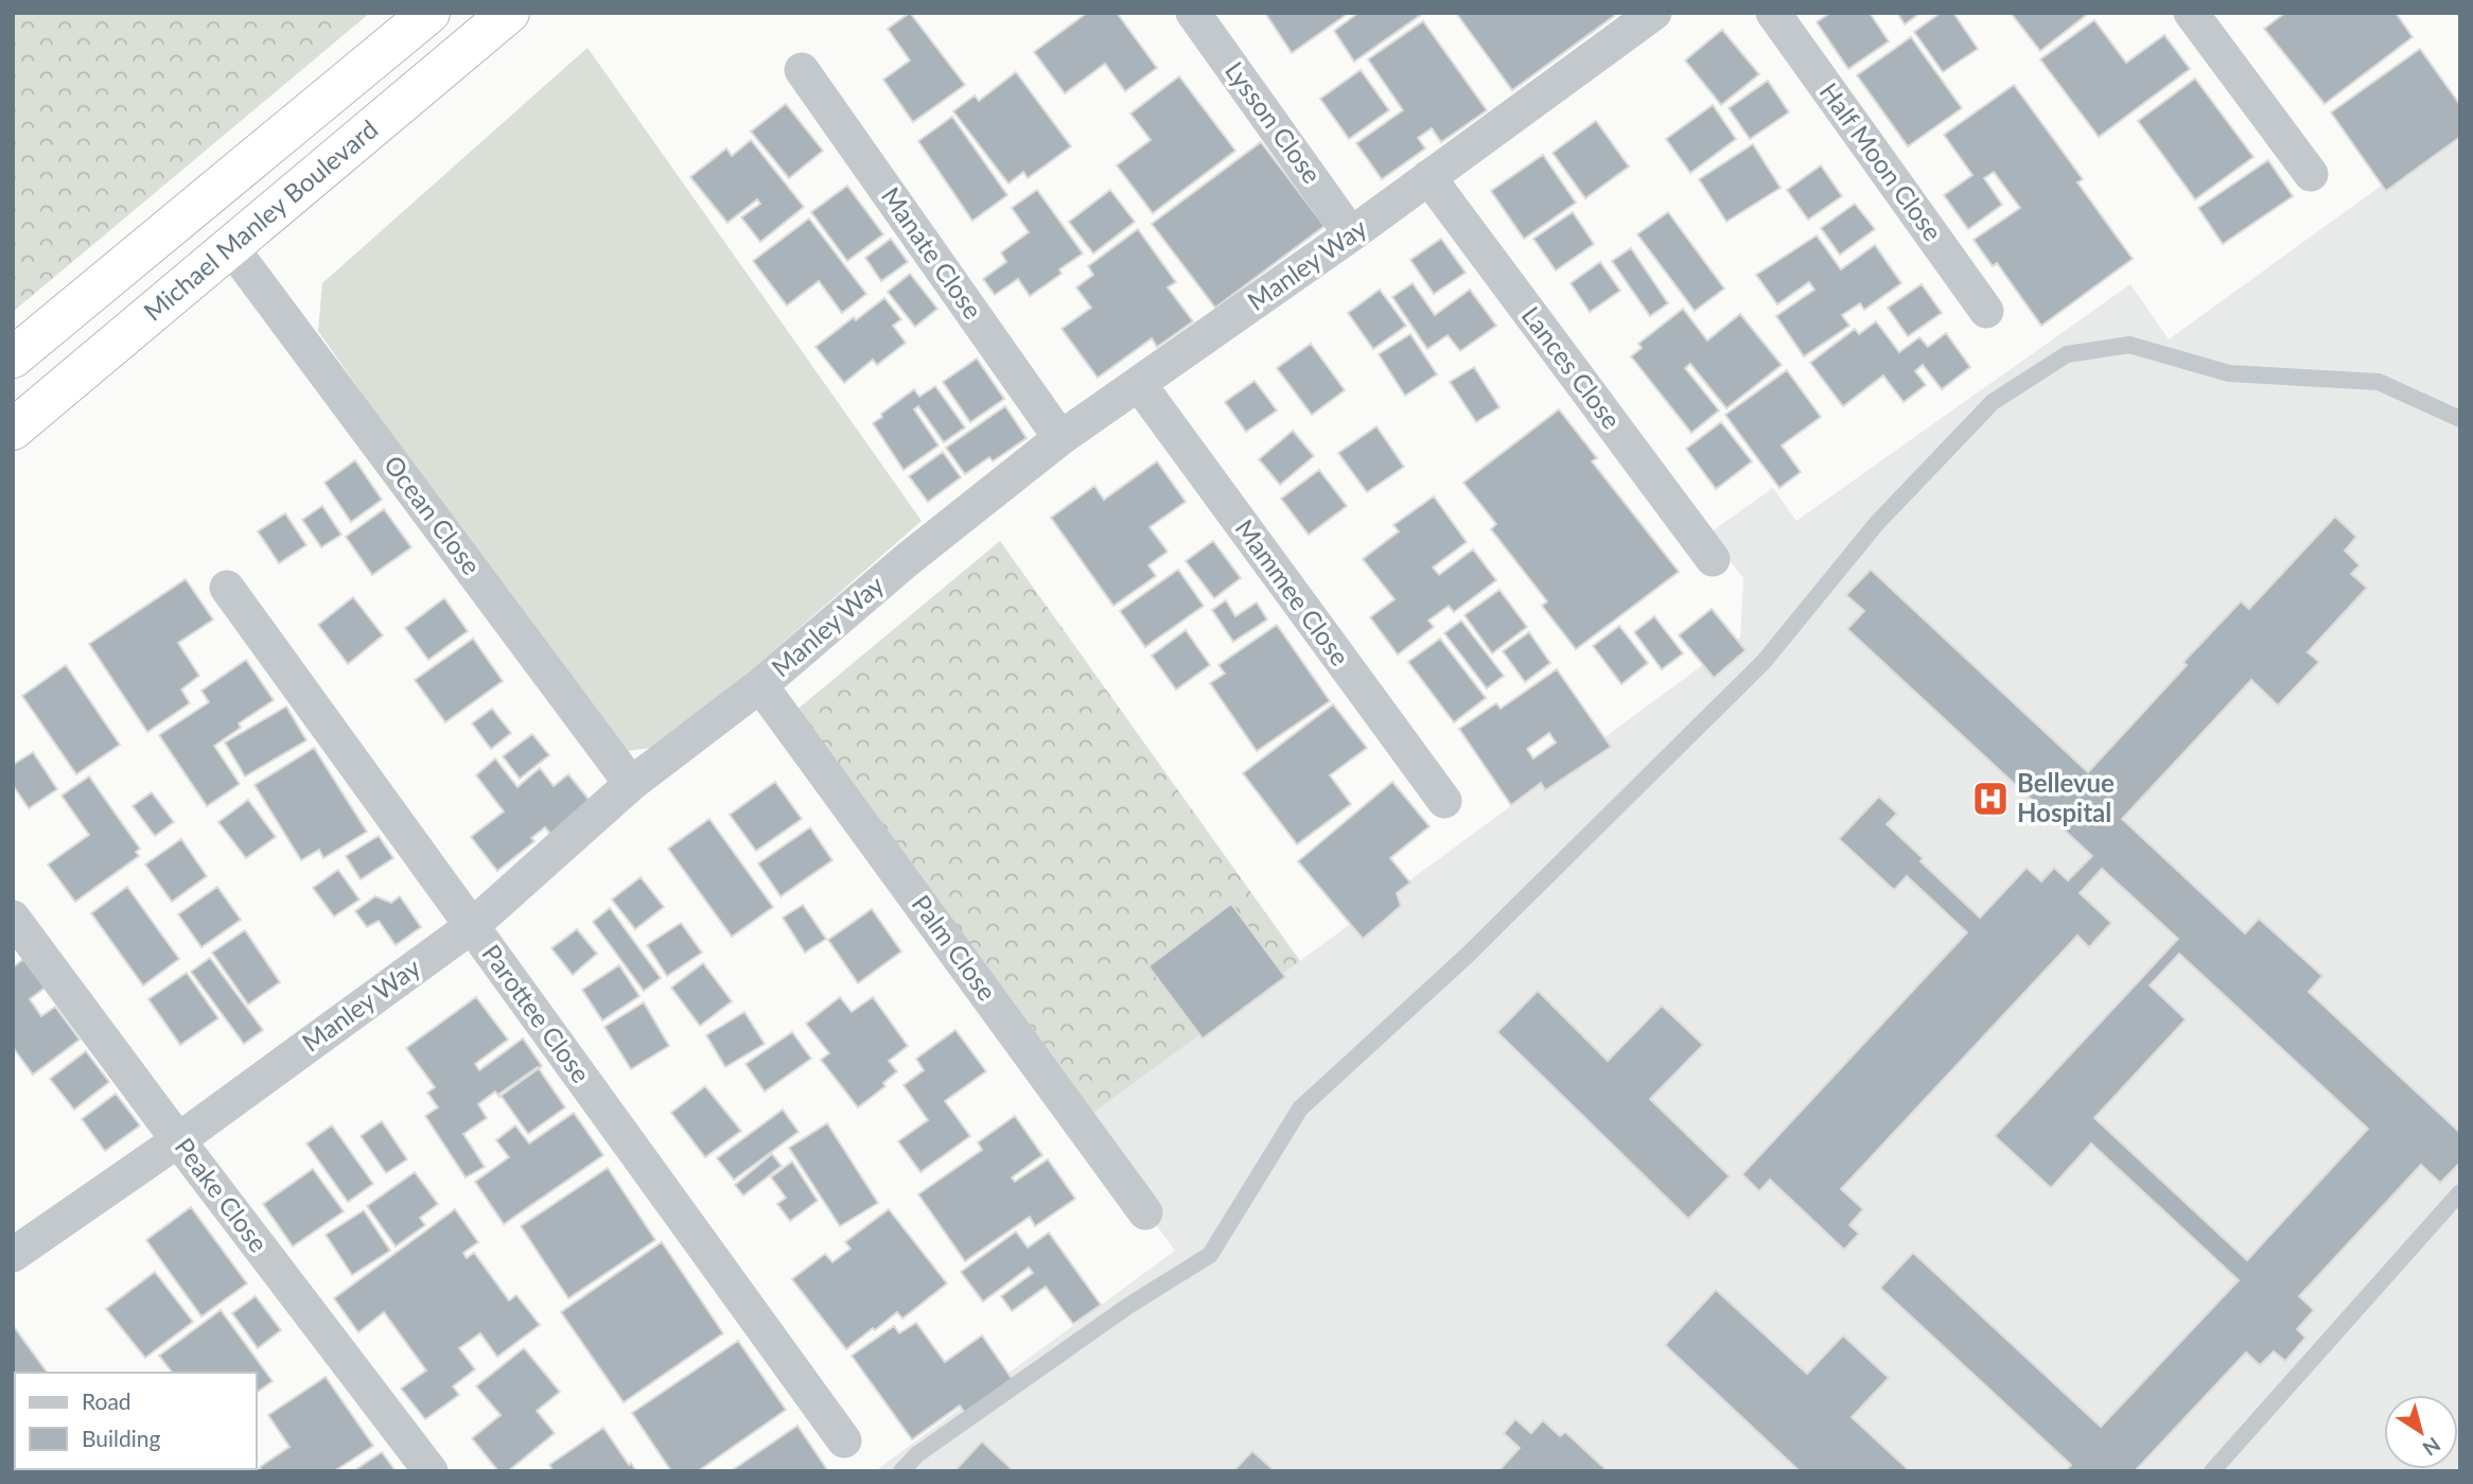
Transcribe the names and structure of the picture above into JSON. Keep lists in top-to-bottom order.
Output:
{
  "streets": {
    "highway": ["Michael Manley Boulevard"],
    "street": [
      "Lysson Close",
      "Half Moon Close",
      "Manate Close",
      "Manley Way",
      "Lances Close",
      "Ocean Close",
      "Mammee Close",
      "Palm Close",
      "Parottee Close",
      "Peake Close"
    ]
  },
  "crossings": [
    ["Lysson Close", "Manley Way"],
    ["Michael Manley Boulevard", "Ocean Close"],
    ["Manate Close", "Manley Way"],
    ["Manley Way", "Lances Close"],
    ["Manley Way", "Ocean Close"],
    ["Manley Way", "Mammee Close"],
    ["Manley Way", "Palm Close"],
    ["Manley Way", "Parottee Close"],
    ["Manley Way", "Peake Close"]
  ],
  "places": {
    "hospital": ["Bellevue Hospital"]
  },
  "legend": ["Road", "Building"],
  "north": "bottom right"
}
